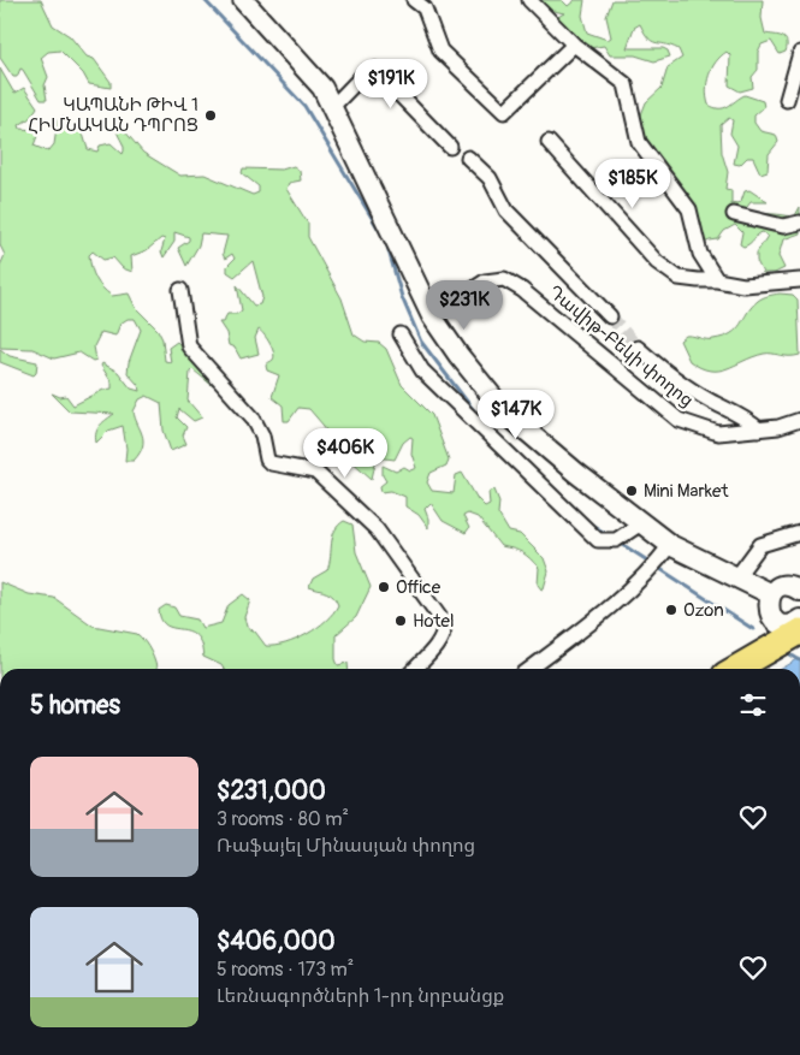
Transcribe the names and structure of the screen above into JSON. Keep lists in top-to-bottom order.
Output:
{
  "streets": {
    "street": ["Դավիթ-Բեկի փողոց"]
  },
  "places": [
    "ԿԱՊԱՆԻ ԹԻՎ 1 ՀԻՄՆԱԿԱՆ ԴՊՐՈՑ",
    "Mini Market",
    "Office",
    "Ozon",
    "Hotel"
  ],
  "page": {
    "price": [
      "$191K",
      "$185K",
      "$231K",
      "$147K",
      "$406K"
    ],
    "heading": "5 homes",
    "list": [
      {
        "name": "$231,000",
        "note": "3 rooms · 80 m² · Ռաֆայել Մինասյան փողոց"
      },
      {
        "name": "$406,000",
        "note": "5 rooms · 173 m² · Լեռնագործների 1-րդ նրբանցք"
      }
    ]
  }
}
